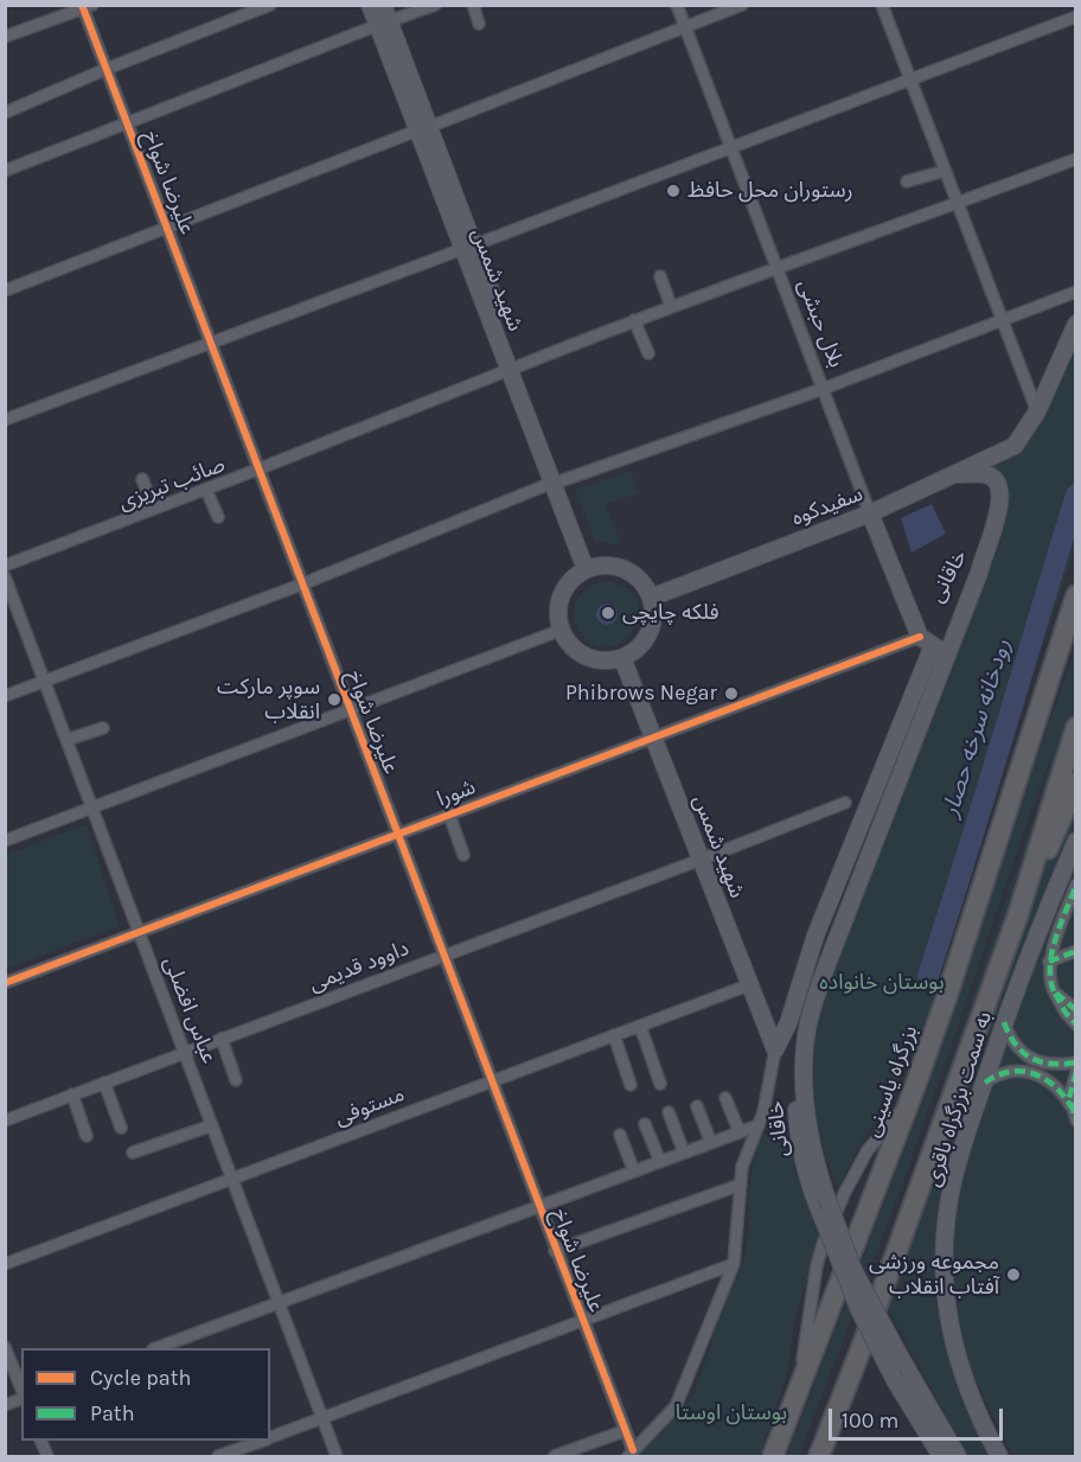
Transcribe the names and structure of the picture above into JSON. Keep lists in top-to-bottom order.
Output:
{
  "streets": {
    "highway": ["بزرگراه یاسینی"],
    "main road": [
      "شهید شمس",
      "بلال حبشی",
      "سفیدکوه",
      "خاقانی",
      "به سمت بزرگراه باقری"
    ],
    "street": [
      "علیرضا شواخ",
      "صائب تبریزی",
      "شورا",
      "داوود قدیمی",
      "عباس افضلی",
      "مستوفی"
    ]
  },
  "crossings": [
    ["علیرضا شواخ", "صائب تبریزی"],
    ["علیرضا شواخ", "شورا"],
    ["علیرضا شواخ", "داوود قدیمی"],
    ["علیرضا شواخ", "مستوفی"],
    ["شهید شمس", "صائب تبریزی"],
    ["شهید شمس", "سفیدکوه"],
    ["شهید شمس", "شورا"],
    ["شهید شمس", "داوود قدیمی"],
    ["شهید شمس", "مستوفی"],
    ["بلال حبشی", "صائب تبریزی"],
    ["بلال حبشی", "سفیدکوه"],
    ["بلال حبشی", "شورا"],
    ["شورا", "عباس افضلی"],
    ["داوود قدیمی", "عباس افضلی"],
    ["عباس افضلی", "مستوفی"]
  ],
  "water": ["رودخانه سرخه حصار"],
  "parks": ["بوستان خانواده", "بوستان اوستا"],
  "places": [
    "رستوران محل حافظ",
    "فلکه چایچی",
    "Phibrows Negar",
    "سوپر مارکت انقلاب",
    "مجموعه ورزشی آفتاب انقلاب"
  ],
  "legend": ["Cycle path", "Path"],
  "scale_bar": "100 m"
}
